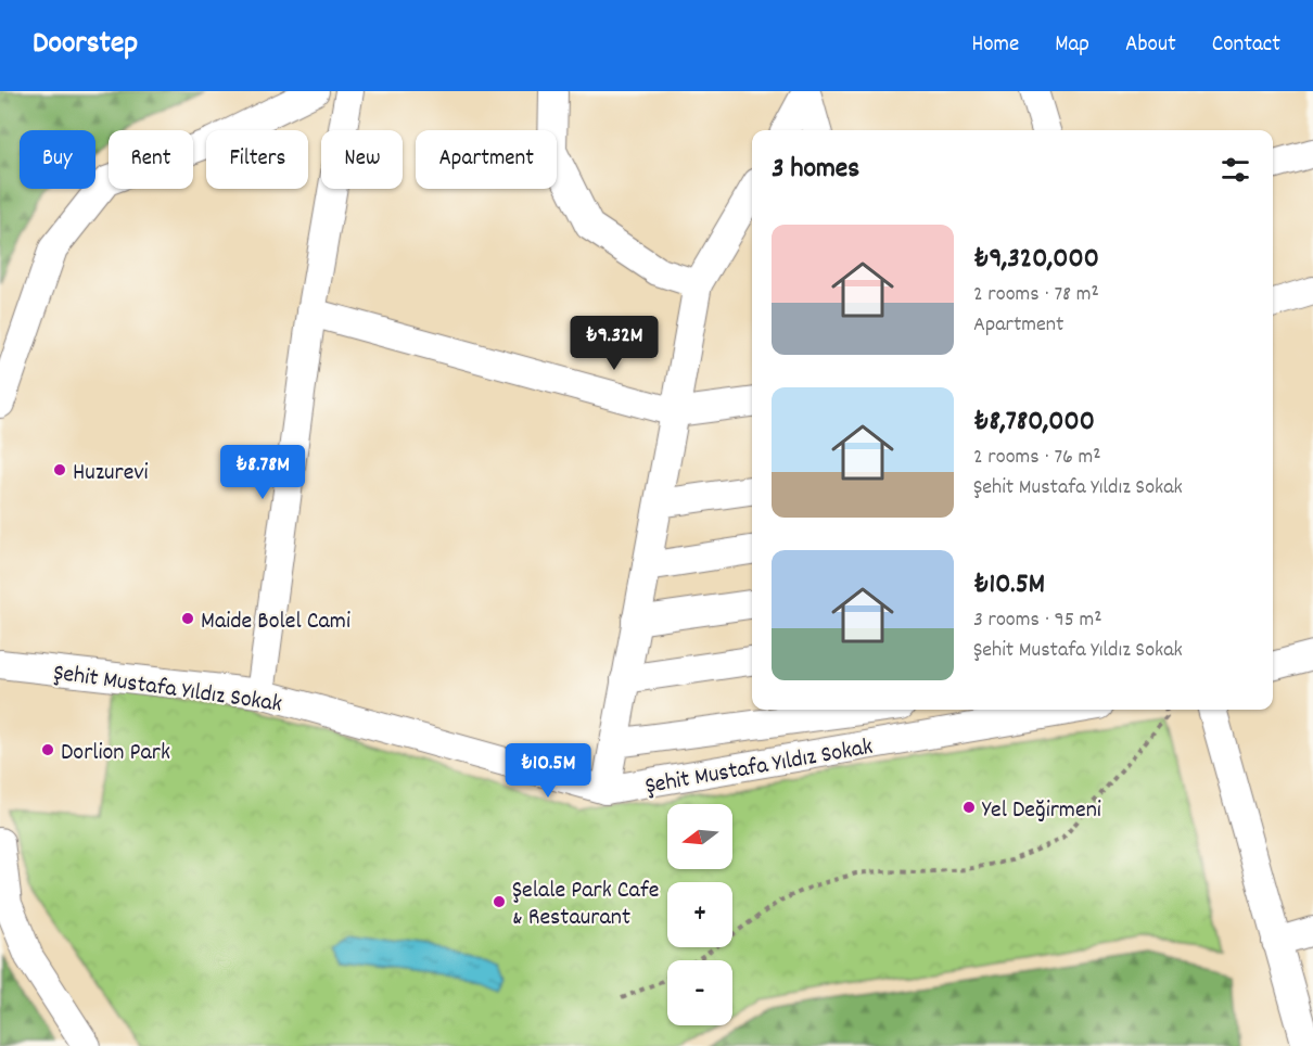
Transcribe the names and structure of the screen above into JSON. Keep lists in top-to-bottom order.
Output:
{
  "streets": {
    "street": ["Şehit Mustafa Yıldız Sokak"]
  },
  "places": [
    "Huzurevi",
    "Maide Bolel Cami",
    "Dorlion Park",
    "Yel Değirmeni",
    "Şelale Park Cafe & Restaurant"
  ],
  "north": "left",
  "page": {
    "header": "Doorstep",
    "nav": [
      "Home",
      "Map",
      "About",
      "Contact"
    ],
    "chip": [
      "Buy",
      "Rent",
      "Filters",
      "New",
      "Apartment"
    ],
    "heading": "3 homes",
    "list": [
      {
        "name": "₺9,320,000",
        "note": "2 rooms · 78 m² · Apartment"
      },
      {
        "name": "₺8,780,000",
        "note": "2 rooms · 76 m² · Şehit Mustafa Yıldız Sokak"
      },
      {
        "name": "₺10.5M",
        "note": "3 rooms · 95 m² · Şehit Mustafa Yıldız Sokak"
      }
    ],
    "price": ["₺9.32M", "₺8.78M", "₺10.5M"],
    "map_buttons": ["+", "−"]
  }
}
